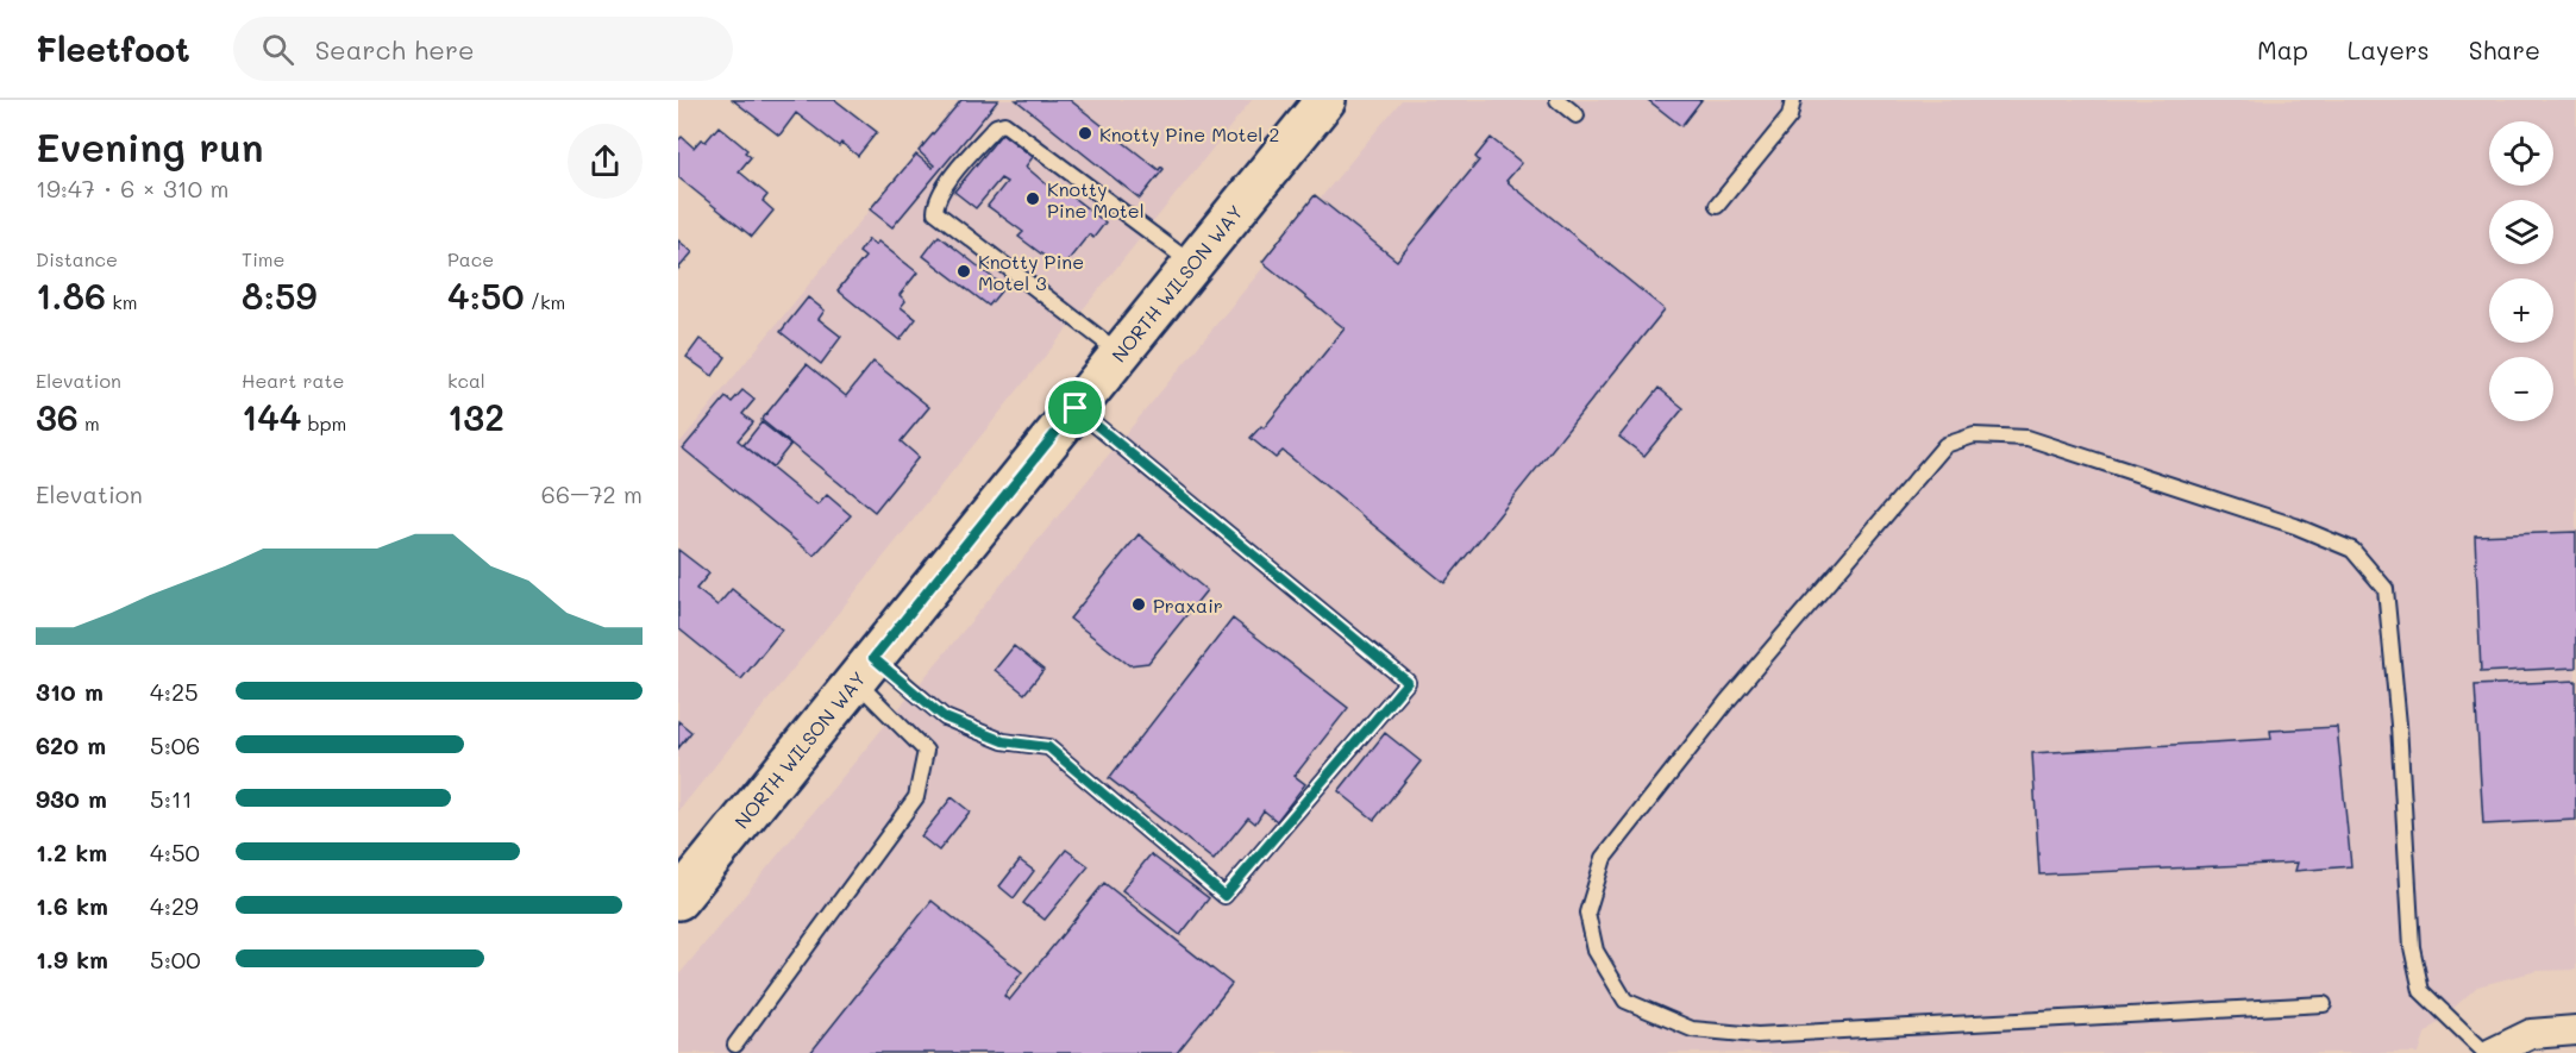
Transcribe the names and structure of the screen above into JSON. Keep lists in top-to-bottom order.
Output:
{
  "streets": {
    "main road": ["NORTH WILSON WAY"]
  },
  "places": [
    "Knotty Pine Motel 2",
    "Knotty Pine Motel",
    "Knotty Pine Motel 3",
    "Praxair"
  ],
  "page": {
    "header": "Fleetfoot",
    "search": "Search here",
    "nav": ["Map", "Layers", "Share"],
    "heading": ["Evening run", "19:47 · 6 × 310 m"],
    "map_buttons": ["+", "−"],
    "stats": [
      ["Distance", "1.86 km"],
      ["Time", "8:59"],
      ["Pace", "4:50 /km"],
      ["Elevation", "36 m"],
      ["Heart rate", "144 bpm"],
      ["kcal", "132"]
    ],
    "chart": ["Elevation", "66–72 m"],
    "list": [
      {
        "name": "310 m",
        "note": "4:25"
      },
      {
        "name": "620 m",
        "note": "5:06"
      },
      {
        "name": "930 m",
        "note": "5:11"
      },
      {
        "name": "1.2 km",
        "note": "4:50"
      },
      {
        "name": "1.6 km",
        "note": "4:29"
      },
      {
        "name": "1.9 km",
        "note": "5:00"
      }
    ]
  }
}
